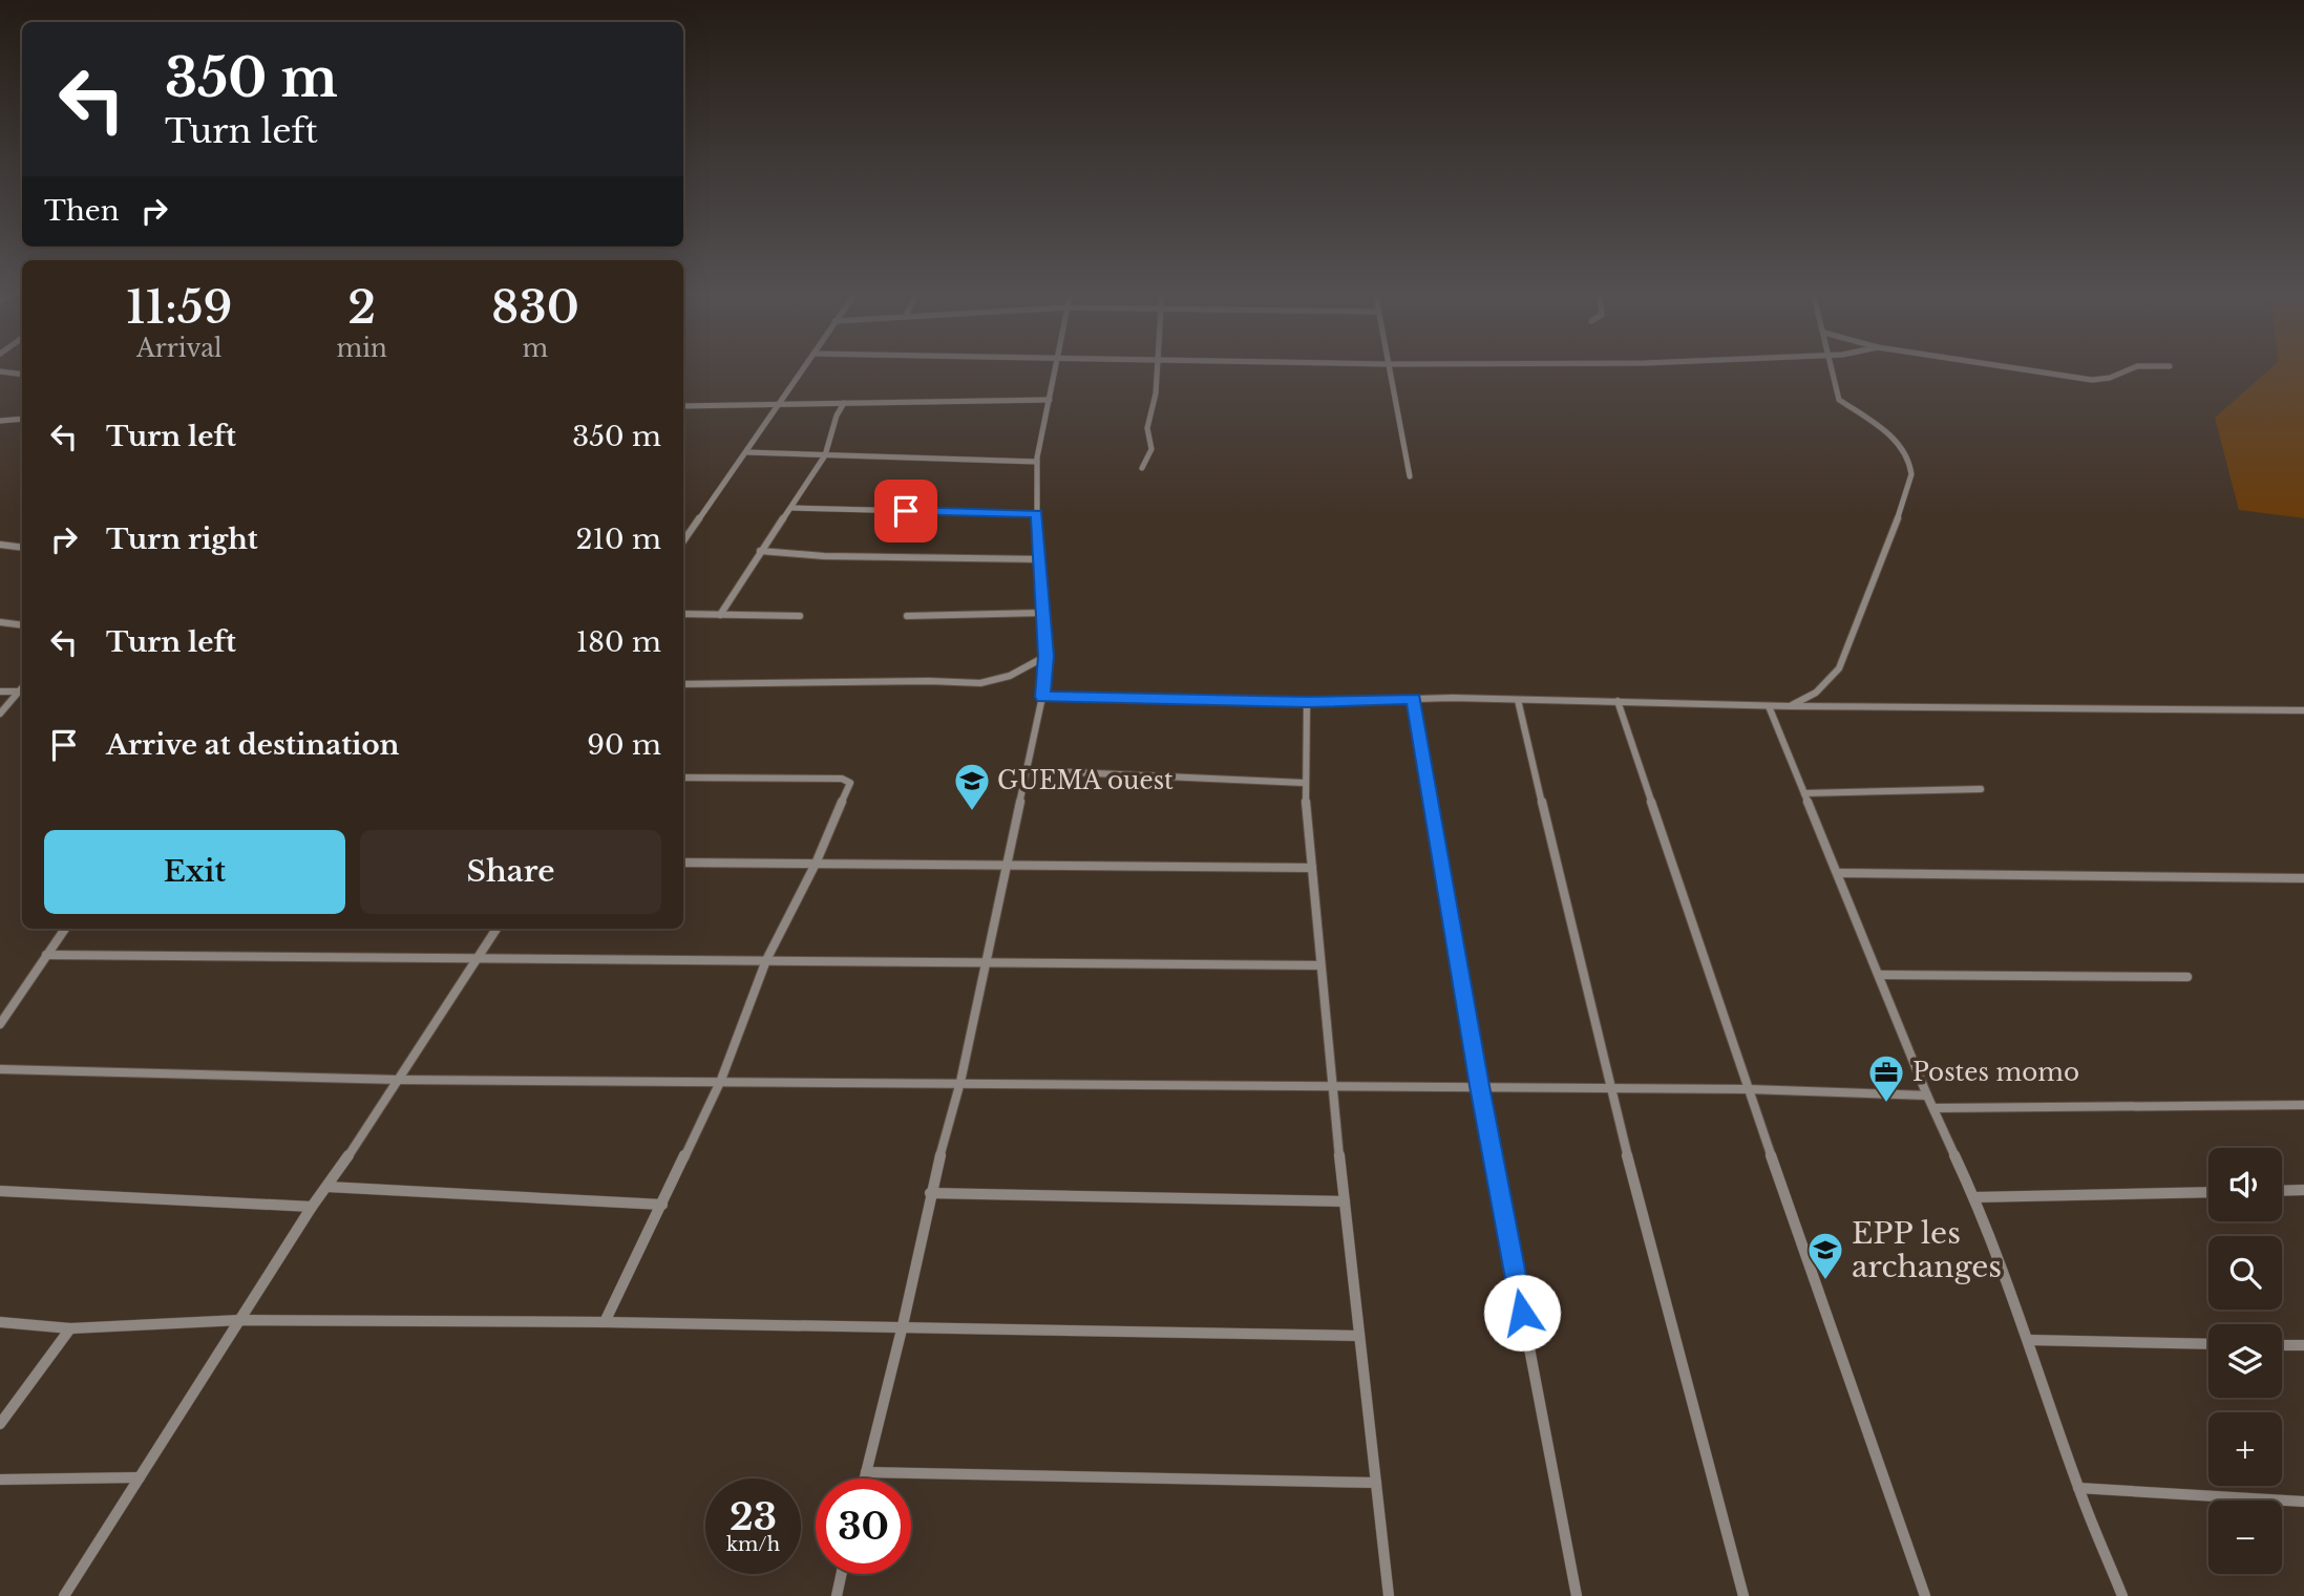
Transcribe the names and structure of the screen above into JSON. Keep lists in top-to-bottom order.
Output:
{
  "places": {
    "school or university": ["GUEMA ouest", "EPP les archanges"],
    "office": ["Postes momo"]
  },
  "page": {
    "turn": ["350 m", "Turn left"],
    "then": "Then",
    "eta": [
      "11:59",
      "Arrival",
      "2",
      "min",
      "830",
      "m"
    ],
    "list": [
      {
        "name": "Turn left",
        "value": "350 m"
      },
      {
        "name": "Turn right",
        "value": "210 m"
      },
      {
        "name": "Turn left",
        "value": "180 m"
      },
      {
        "name": "Arrive at destination",
        "value": "90 m"
      }
    ],
    "buttons": ["Exit", "Share"],
    "map_buttons": ["+", "−"],
    "speed": "23 km/h",
    "limit": "30"
  }
}
